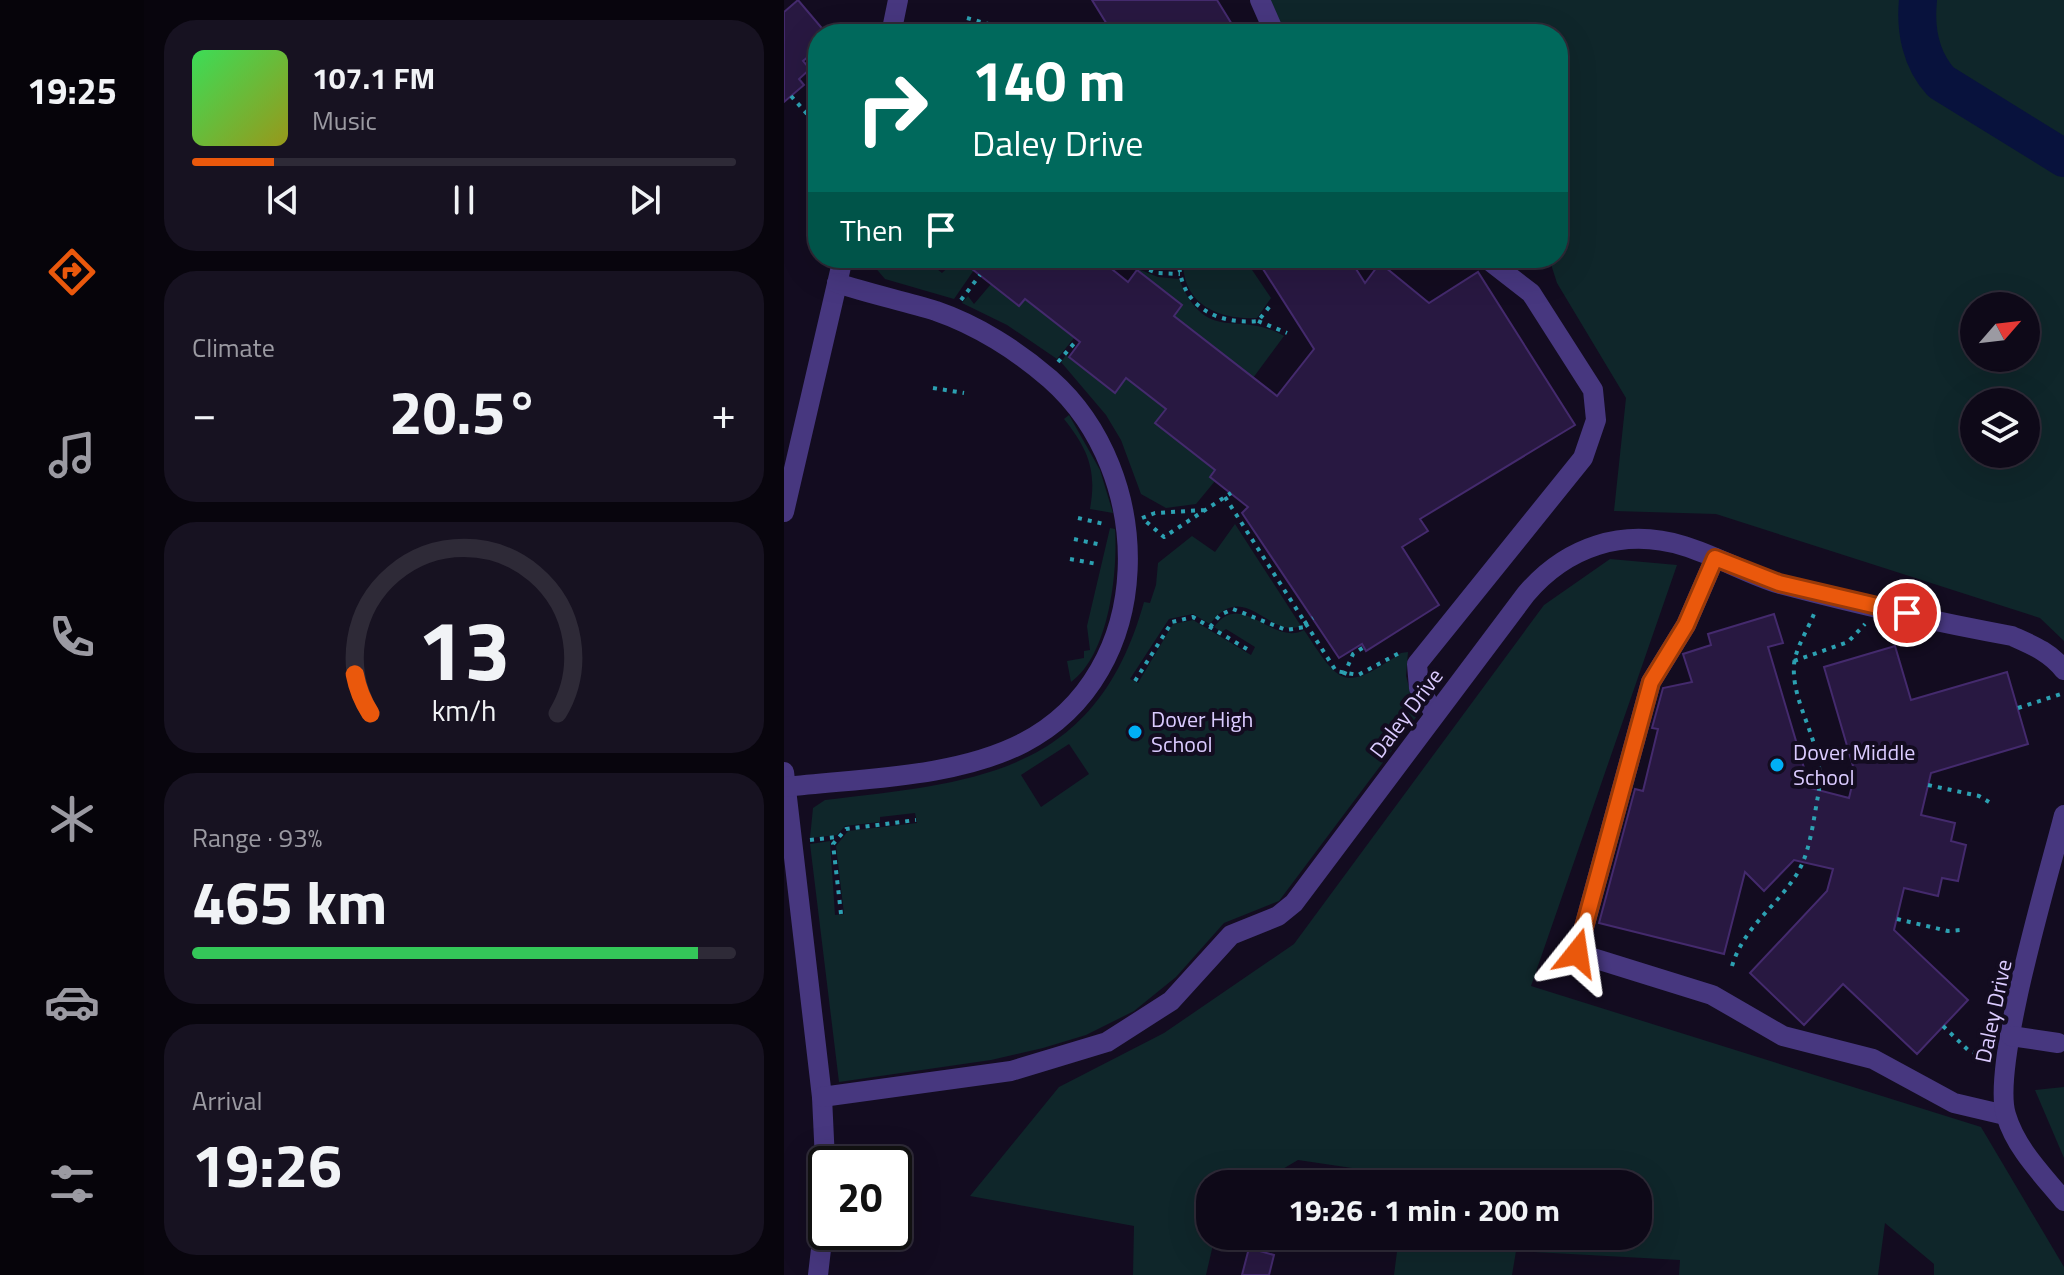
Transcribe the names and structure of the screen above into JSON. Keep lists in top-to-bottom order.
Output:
{
  "streets": {
    "street": ["Daley Drive"]
  },
  "places": ["Dover High School", "Dover Middle School"],
  "north": "top right",
  "page": {
    "tabs": "19:25",
    "turn": ["140 m", "Daley Drive"],
    "song": ["107.1 FM", "Music"],
    "then": "Then",
    "tile": [
      "Climate",
      ["Range · 93%", "465 km"],
      ["Arrival", "19:26"]
    ],
    "heat": ["−", "20.5°", "+"],
    "limit": "20",
    "trip": "19:26 · 1 min · 200 m",
    "gauge": ["13", "km/h"]
  }
}
